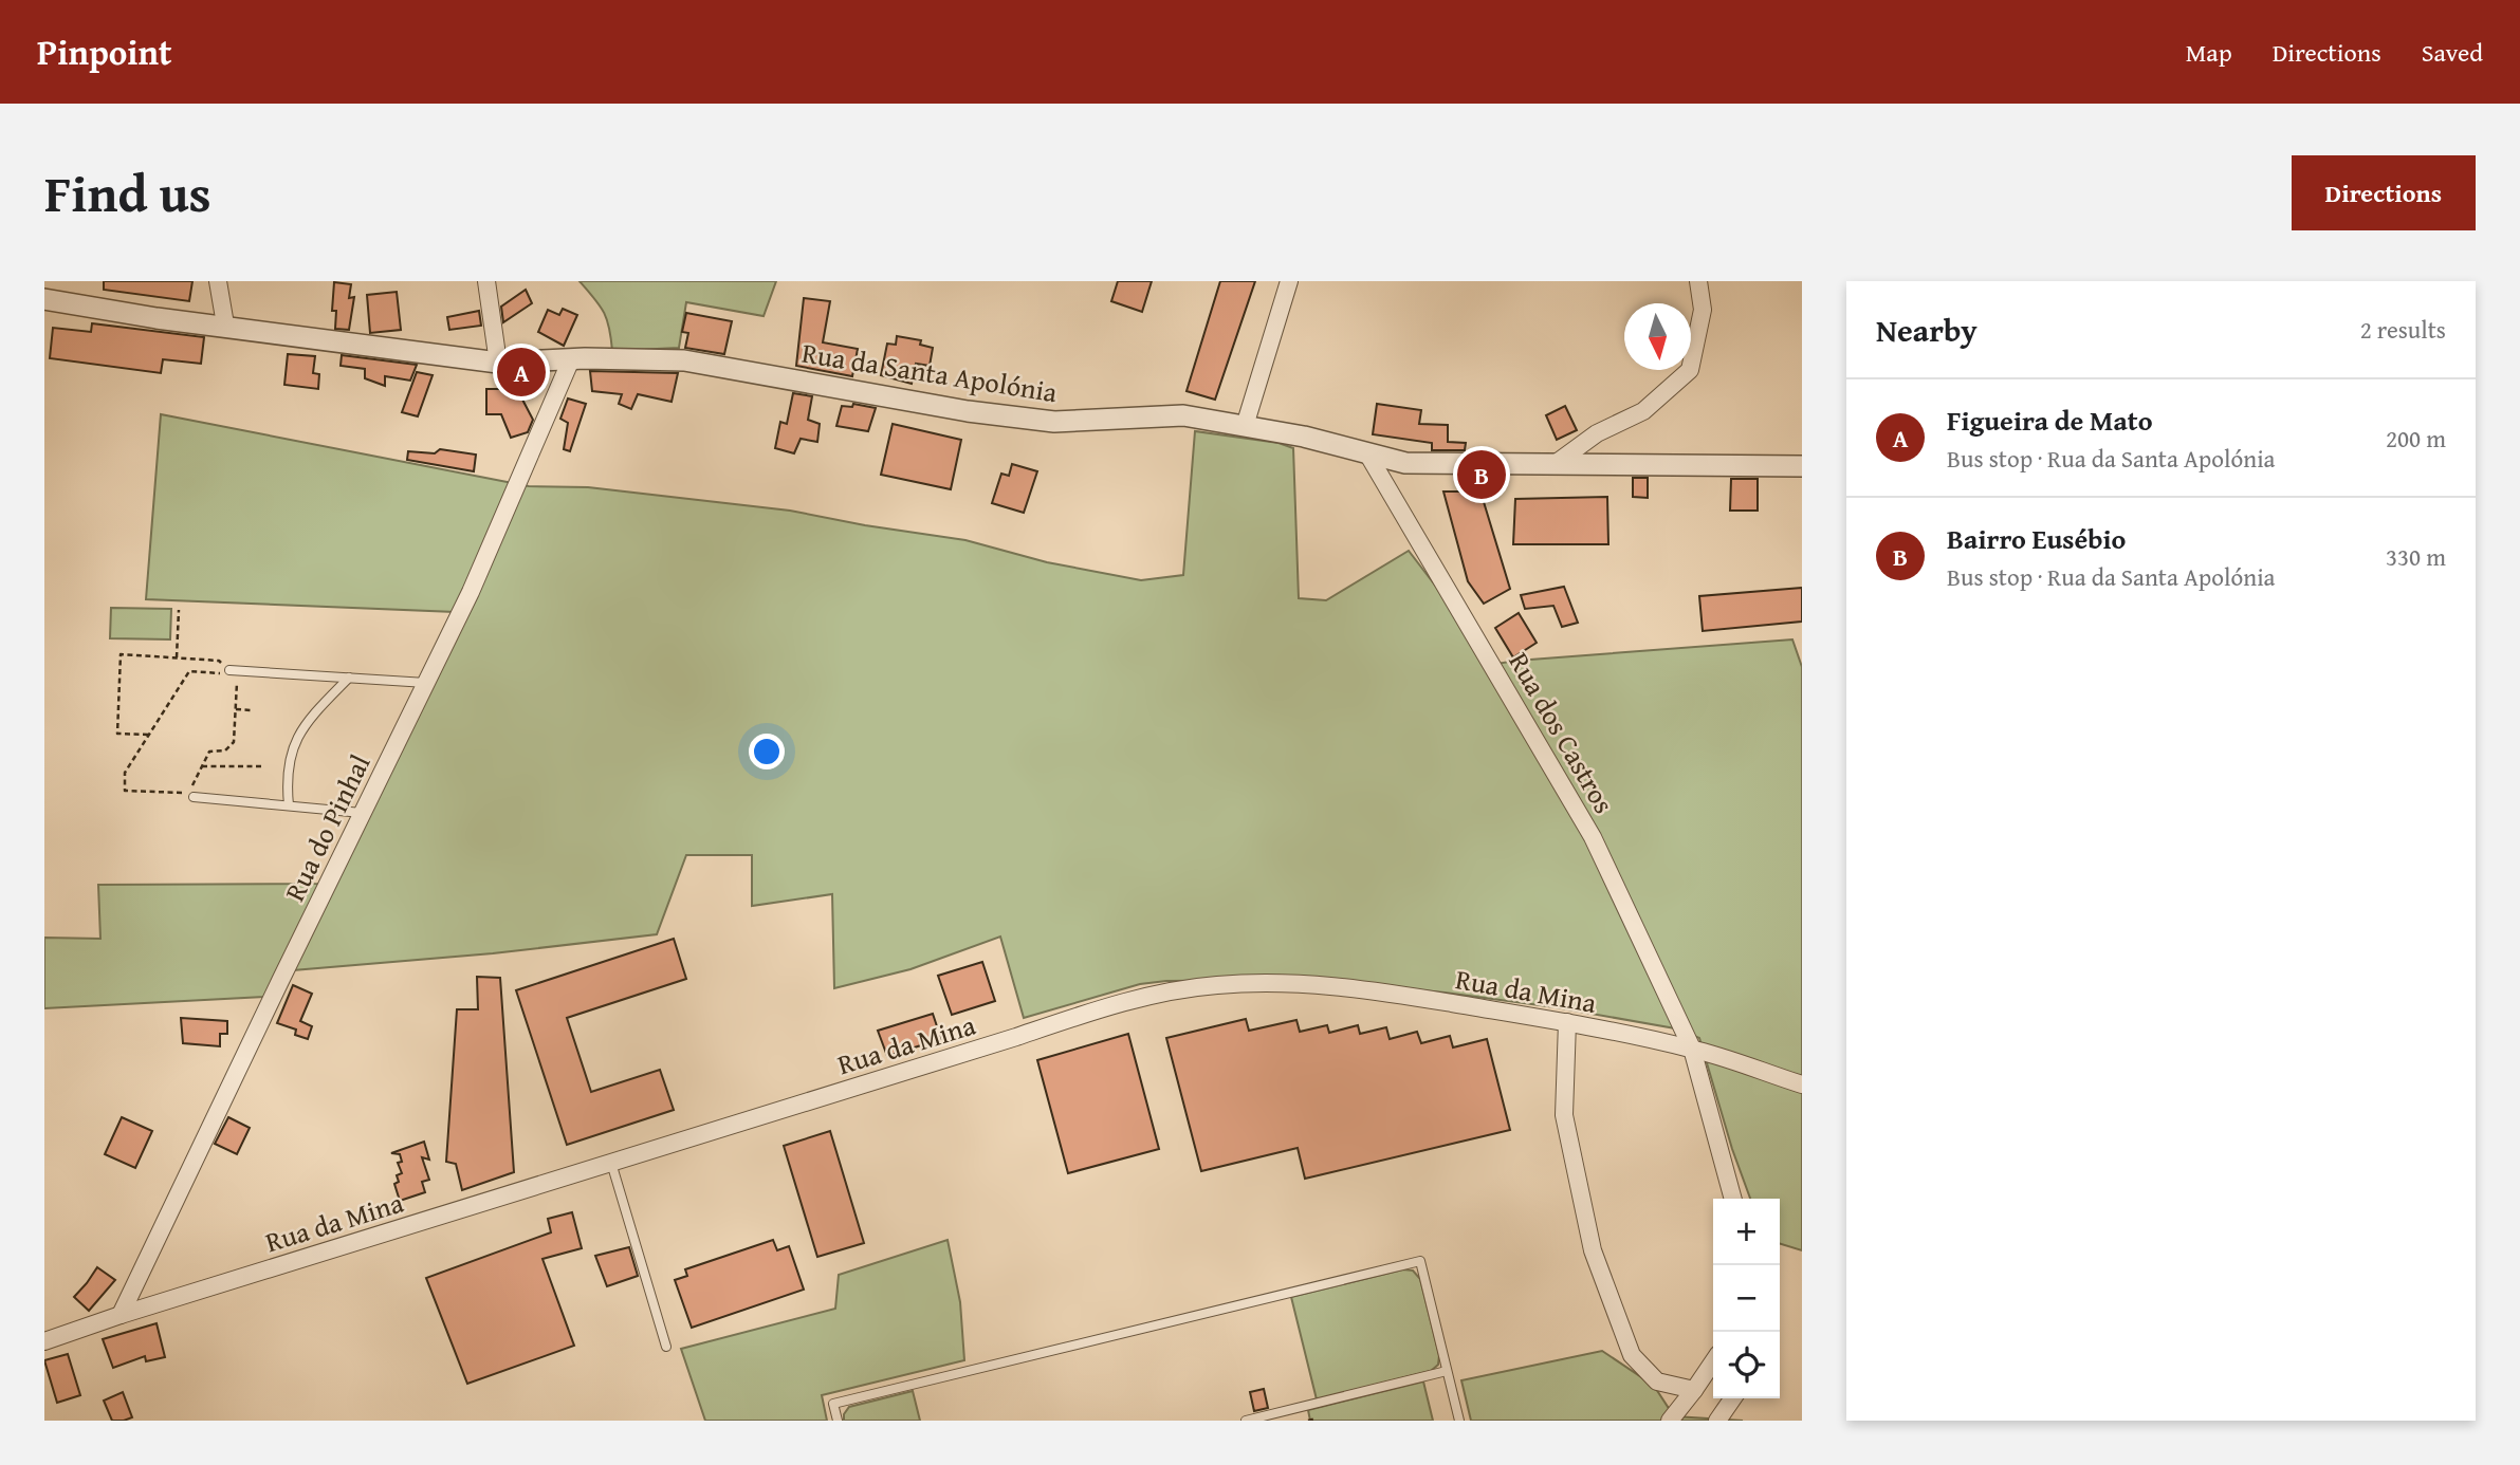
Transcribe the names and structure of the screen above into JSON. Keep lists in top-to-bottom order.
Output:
{
  "streets": {
    "street": [
      "Rua da Santa Apolónia",
      "Rua dos Castros",
      "Rua do Pinhal",
      "Rua da Mina"
    ]
  },
  "crossings": [
    ["Rua da Santa Apolónia", "Rua dos Castros"],
    ["Rua da Santa Apolónia", "Rua do Pinhal"],
    ["Rua dos Castros", "Rua da Mina"],
    ["Rua do Pinhal", "Rua da Mina"]
  ],
  "north": "bottom",
  "page": {
    "header": "Pinpoint",
    "nav": ["Map", "Directions", "Saved"],
    "title": "Find us",
    "buttons": "Directions",
    "heading": ["Nearby", "2 results"],
    "pins": ["A", "B"],
    "list": [
      {
        "mark": "A",
        "name": "Figueira de Mato",
        "note": "Bus stop · Rua da Santa Apolónia",
        "value": "200 m"
      },
      {
        "mark": "B",
        "name": "Bairro Eusébio",
        "note": "Bus stop · Rua da Santa Apolónia",
        "value": "330 m"
      }
    ],
    "map_buttons": ["+", "−"]
  }
}
